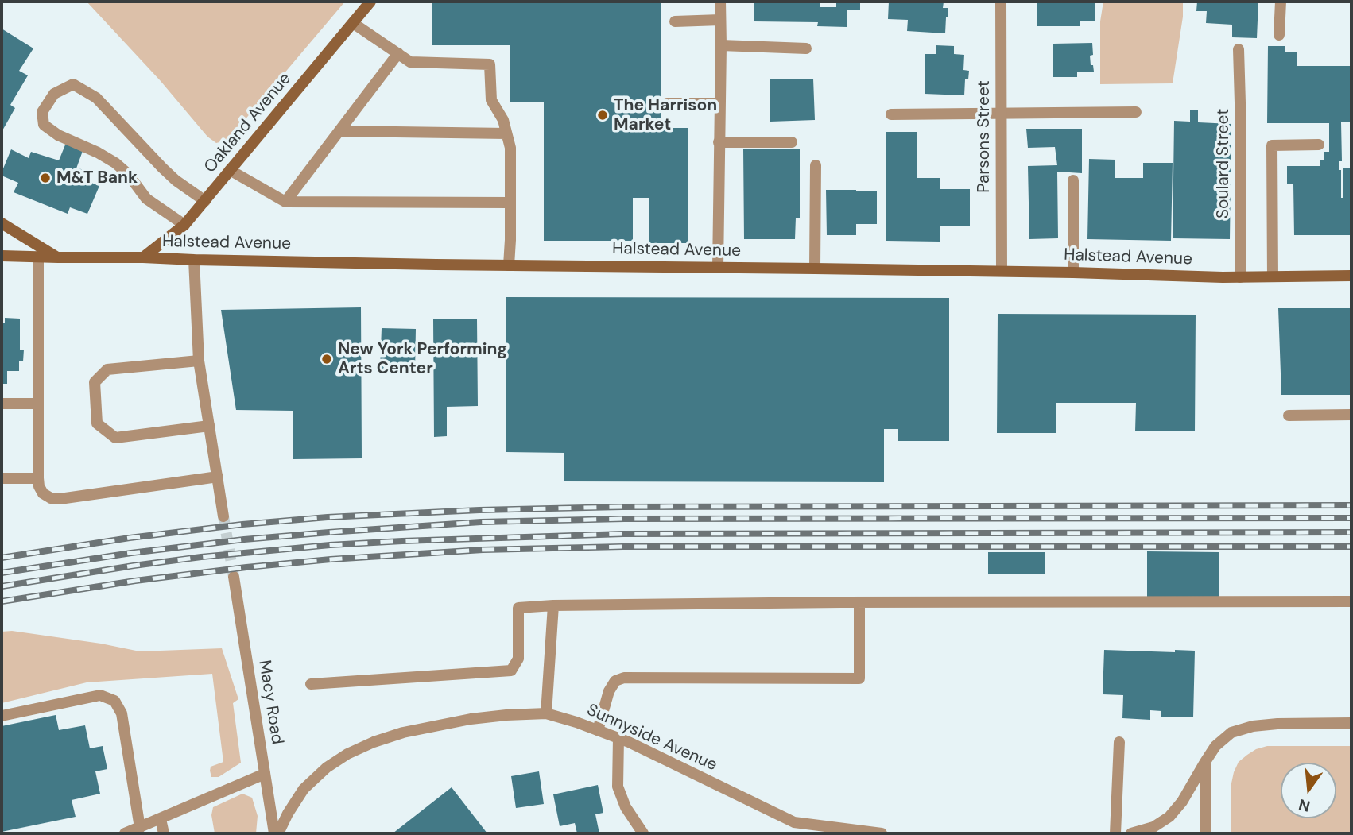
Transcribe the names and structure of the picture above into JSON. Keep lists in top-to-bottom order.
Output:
{
  "streets": {
    "street": [
      "Oakland Avenue",
      "Parsons Street",
      "Soulard Street",
      "Halstead Avenue",
      "Macy Road",
      "Sunnyside Avenue"
    ]
  },
  "crossings": [
    ["Oakland Avenue", "Halstead Avenue"],
    ["Parsons Street", "Halstead Avenue"],
    ["Soulard Street", "Halstead Avenue"],
    ["Macy Road", "Sunnyside Avenue"]
  ],
  "places": ["The Harrison Market", "M&T Bank", "New York Performing Arts Center"],
  "north": "bottom"
}
